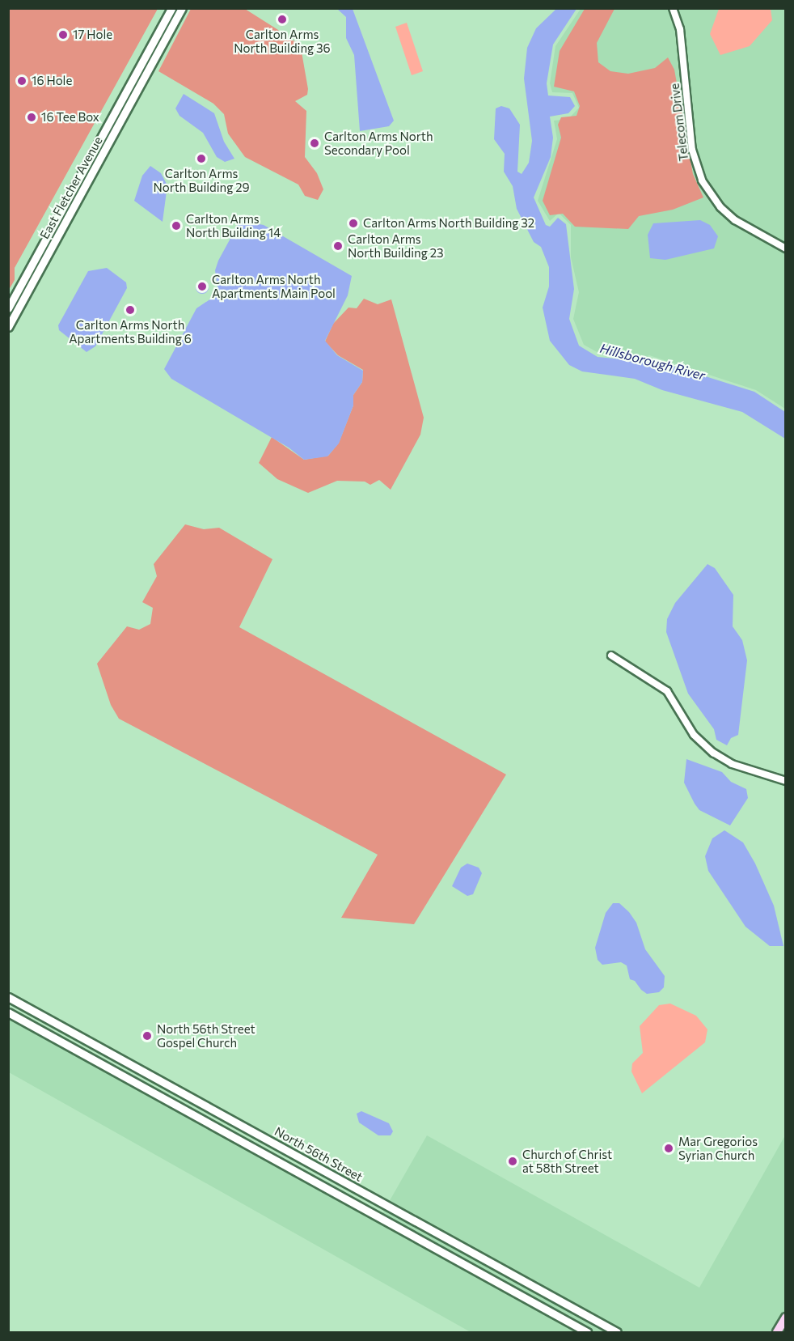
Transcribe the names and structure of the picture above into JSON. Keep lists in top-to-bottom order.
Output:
{
  "streets": {
    "main road": ["East Fletcher Avenue", "North 56th Street"],
    "street": ["Telecom Drive"]
  },
  "water": ["Hillsborough River"],
  "places": [
    "Carlton Arms North Building 36",
    "17 Hole",
    "16 Hole",
    "16 Tee Box",
    "Carlton Arms North Secondary Pool",
    "Carlton Arms North Building 29",
    "Carlton Arms North Building 32",
    "Carlton Arms North Building 14",
    "Carlton Arms North Building 23",
    "Carlton Arms North Apartments Main Pool",
    "Carlton Arms North Apartments Building 6",
    "North 56th Street Gospel Church",
    "Mar Gregorios Syrian Church",
    "Church of Christ at 58th Street"
  ]
}
